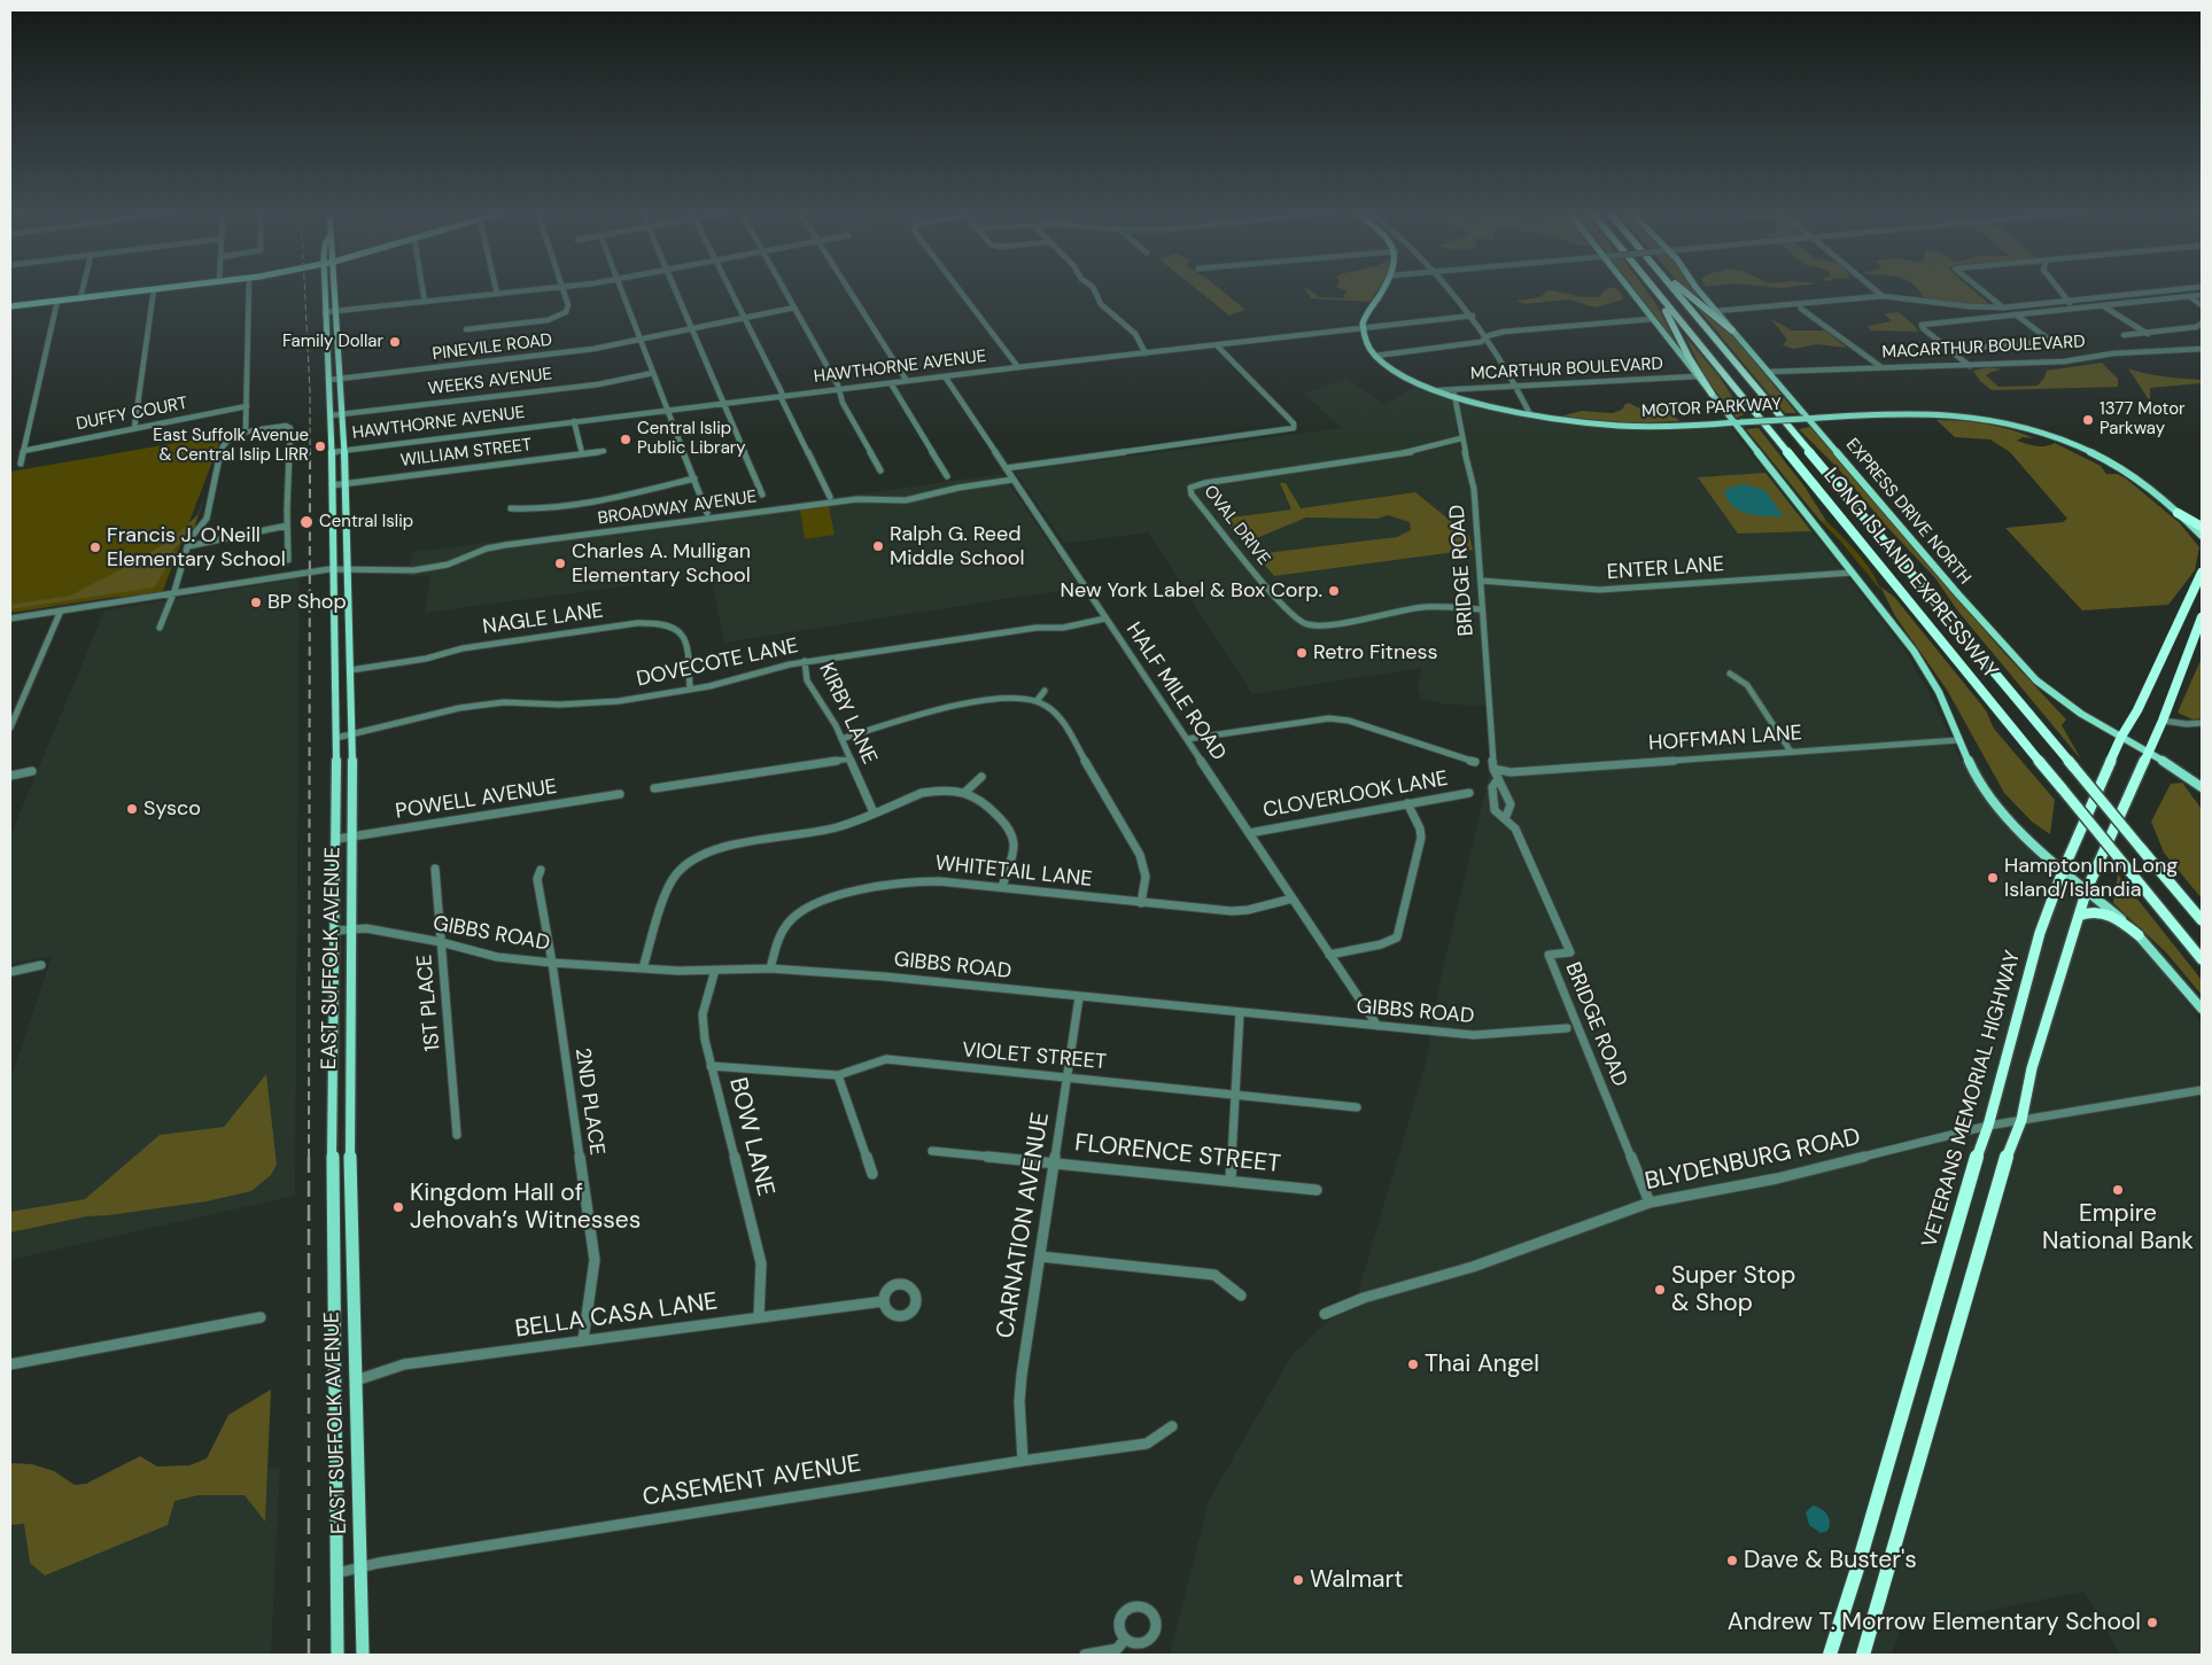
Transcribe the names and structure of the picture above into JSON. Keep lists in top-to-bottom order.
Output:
{
  "streets": {
    "highway": ["LONG ISLAND EXPRESSWAY", "VETERANS MEMORIAL HIGHWAY"],
    "main road": ["MOTOR PARKWAY", "EXPRESS DRIVE NORTH", "EAST SUFFOLK AVENUE"],
    "street": [
      "PINEVILE ROAD",
      "MACARTHUR BOULEVARD",
      "HAWTHORNE AVENUE",
      "MCARTHUR BOULEVARD",
      "WEEKS AVENUE",
      "DUFFY COURT",
      "WILLIAM STREET",
      "BROADWAY AVENUE",
      "OVAL DRIVE",
      "ENTER LANE",
      "BRIDGE ROAD",
      "NAGLE LANE",
      "DOVECOTE LANE",
      "HALF MILE ROAD",
      "KIRBY LANE",
      "HOFFMAN LANE",
      "CLOVERLOOK LANE",
      "POWELL AVENUE",
      "WHITETAIL LANE",
      "GIBBS ROAD",
      "1ST PLACE",
      "VIOLET STREET",
      "2ND PLACE",
      "BOW LANE",
      "FLORENCE STREET",
      "BLYDENBURG ROAD",
      "CARNATION AVENUE",
      "BELLA CASA LANE",
      "CASEMENT AVENUE"
    ]
  },
  "crossings": [
    ["PINEVILE ROAD", "EAST SUFFOLK AVENUE"],
    ["MACARTHUR BOULEVARD", "EXPRESS DRIVE NORTH"],
    ["HAWTHORNE AVENUE", "HALF MILE ROAD"],
    ["HAWTHORNE AVENUE", "EAST SUFFOLK AVENUE"],
    ["MCARTHUR BOULEVARD", "MOTOR PARKWAY"],
    ["WEEKS AVENUE", "EAST SUFFOLK AVENUE"],
    ["MOTOR PARKWAY", "EXPRESS DRIVE NORTH"],
    ["MOTOR PARKWAY", "BRIDGE ROAD"],
    ["WILLIAM STREET", "EAST SUFFOLK AVENUE"],
    ["BROADWAY AVENUE", "HALF MILE ROAD"],
    ["BROADWAY AVENUE", "EAST SUFFOLK AVENUE"],
    ["EXPRESS DRIVE NORTH", "VETERANS MEMORIAL HIGHWAY"],
    ["OVAL DRIVE", "BRIDGE ROAD"],
    ["ENTER LANE", "BRIDGE ROAD"],
    ["BRIDGE ROAD", "HOFFMAN LANE"],
    ["BRIDGE ROAD", "BLYDENBURG ROAD"],
    ["NAGLE LANE", "DOVECOTE LANE"],
    ["NAGLE LANE", "EAST SUFFOLK AVENUE"],
    ["DOVECOTE LANE", "HALF MILE ROAD"],
    ["DOVECOTE LANE", "KIRBY LANE"],
    ["DOVECOTE LANE", "EAST SUFFOLK AVENUE"],
    ["HALF MILE ROAD", "CLOVERLOOK LANE"],
    ["HALF MILE ROAD", "WHITETAIL LANE"],
    ["HALF MILE ROAD", "GIBBS ROAD"],
    ["POWELL AVENUE", "EAST SUFFOLK AVENUE"],
    ["WHITETAIL LANE", "GIBBS ROAD"],
    ["GIBBS ROAD", "EAST SUFFOLK AVENUE"],
    ["GIBBS ROAD", "1ST PLACE"],
    ["GIBBS ROAD", "2ND PLACE"],
    ["GIBBS ROAD", "BOW LANE"],
    ["GIBBS ROAD", "CARNATION AVENUE"],
    ["EAST SUFFOLK AVENUE", "BELLA CASA LANE"],
    ["EAST SUFFOLK AVENUE", "CASEMENT AVENUE"],
    ["VIOLET STREET", "BOW LANE"],
    ["VIOLET STREET", "CARNATION AVENUE"],
    ["VETERANS MEMORIAL HIGHWAY", "BLYDENBURG ROAD"],
    ["2ND PLACE", "BELLA CASA LANE"],
    ["BOW LANE", "BELLA CASA LANE"],
    ["FLORENCE STREET", "CARNATION AVENUE"],
    ["CARNATION AVENUE", "CASEMENT AVENUE"]
  ],
  "places": [
    "Family Dollar",
    "1377 Motor Parkway",
    "Central Islip Public Library",
    "East Suffolk Avenue & Central Islip LIRR",
    "Central Islip",
    "Ralph G. Reed Middle School",
    "Francis J. O'Neill Elementary School",
    "Charles A. Mulligan Elementary School",
    "New York Label & Box Corp.",
    "BP Shop",
    "Retro Fitness",
    "Sysco",
    "Hampton Inn Long Island/Islandia",
    "Empire National Bank",
    "Kingdom Hall of Jehovah’s Witnesses",
    "Super Stop & Shop",
    "Thai Angel",
    "Dave & Buster's",
    "Walmart",
    "Andrew T. Morrow Elementary School"
  ]
}
